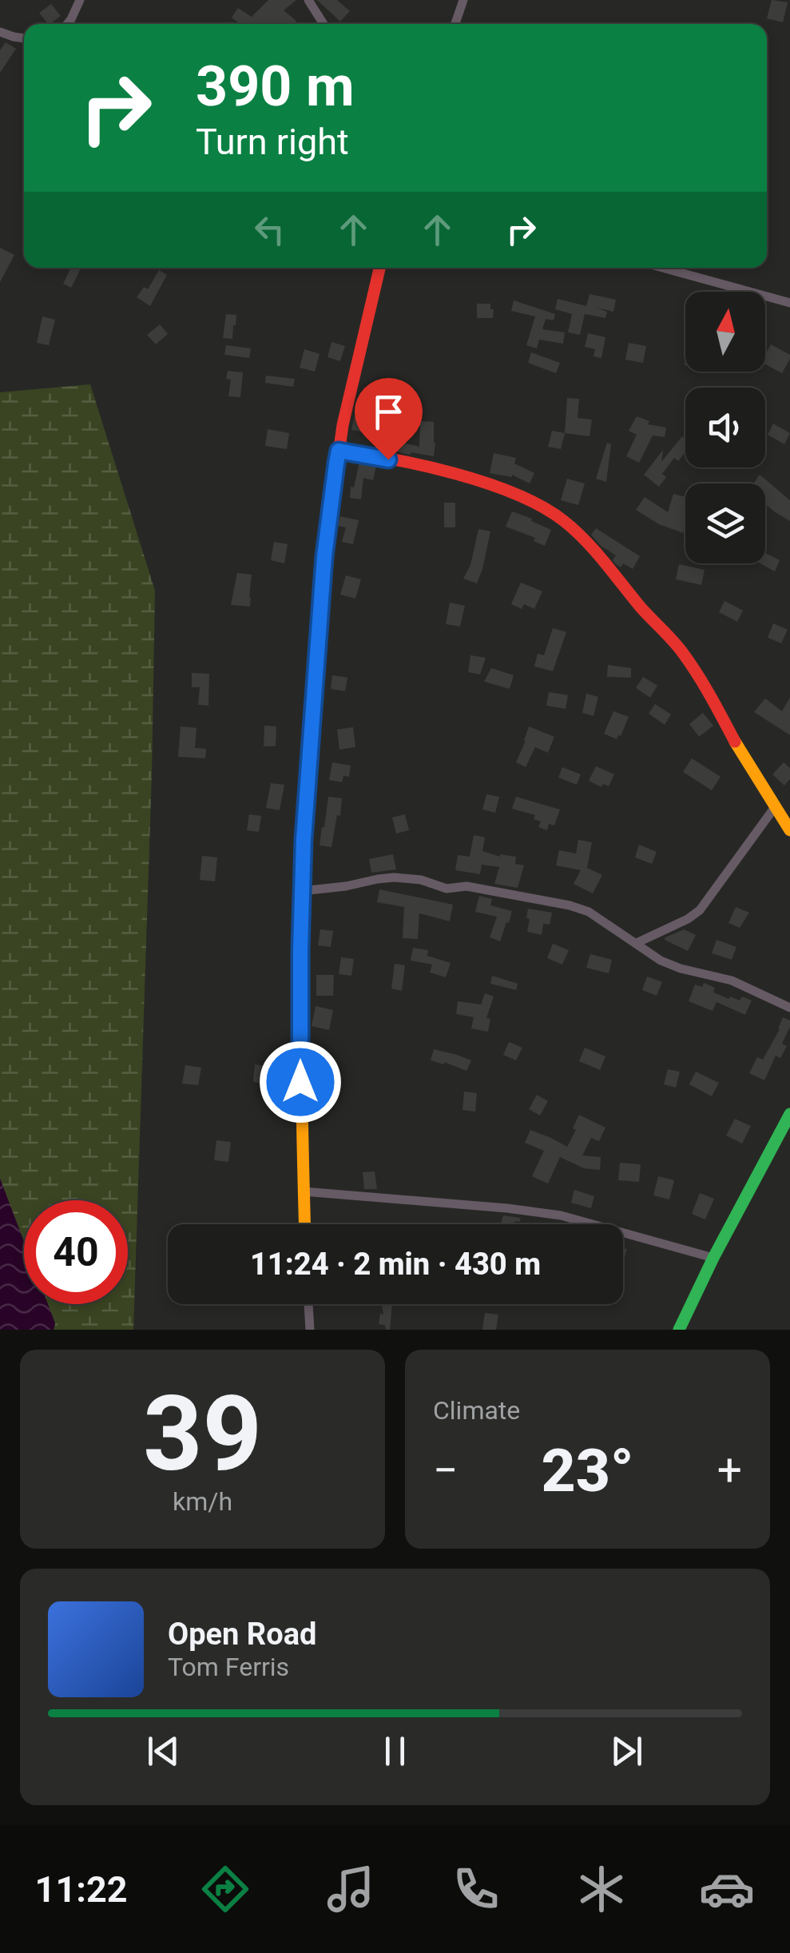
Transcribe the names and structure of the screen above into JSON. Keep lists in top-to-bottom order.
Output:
{
  "north": "top",
  "page": {
    "turn": ["390 m", "Turn right"],
    "limit": "40",
    "trip": "11:24 · 2 min · 430 m",
    "tile": [
      ["39", "km/h"],
      "Climate"
    ],
    "heat": ["−", "23°", "+"],
    "song": ["Open Road", "Tom Ferris"],
    "tabs": "11:22"
  }
}
